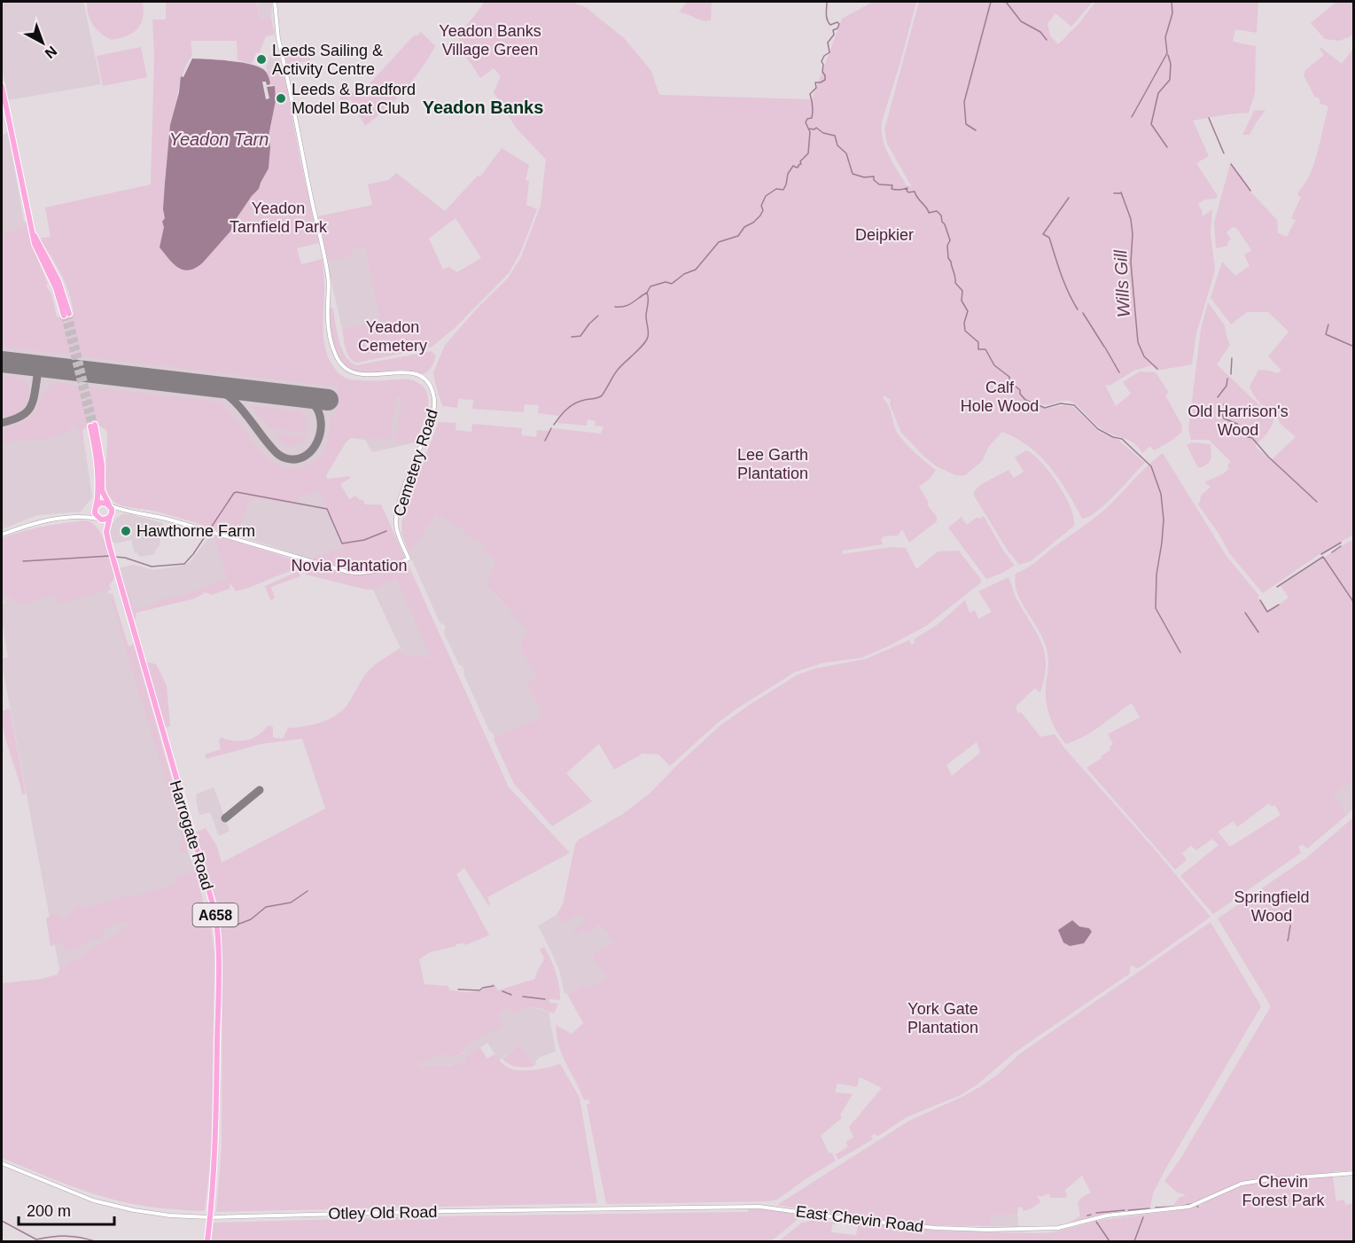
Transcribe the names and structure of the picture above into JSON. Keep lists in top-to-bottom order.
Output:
{
  "streets": {
    "highway": ["Harrogate Road", "A658"],
    "street": ["Cemetery Road", "Otley Old Road", "East Chevin Road"]
  },
  "crossings": [
    ["Harrogate Road", "Otley Old Road"],
    ["Otley Old Road", "East Chevin Road"]
  ],
  "districts": ["Yeadon Banks"],
  "water": ["Yeadon Tarn", "Wills Gill"],
  "parks": [
    "Yeadon Banks Village Green",
    "Yeadon Tarnfield Park",
    "Deipkier",
    "Yeadon Cemetery",
    "Calf Hole Wood",
    "Old Harrison's Wood",
    "Lee Garth Plantation",
    "Novia Plantation",
    "Springfield Wood",
    "York Gate Plantation",
    "Chevin Forest Park"
  ],
  "places": ["Leeds Sailing & Activity Centre", "Leeds & Bradford Model Boat Club", "Hawthorne Farm"],
  "scale_bar": "200 m",
  "north": "bottom right"
}
